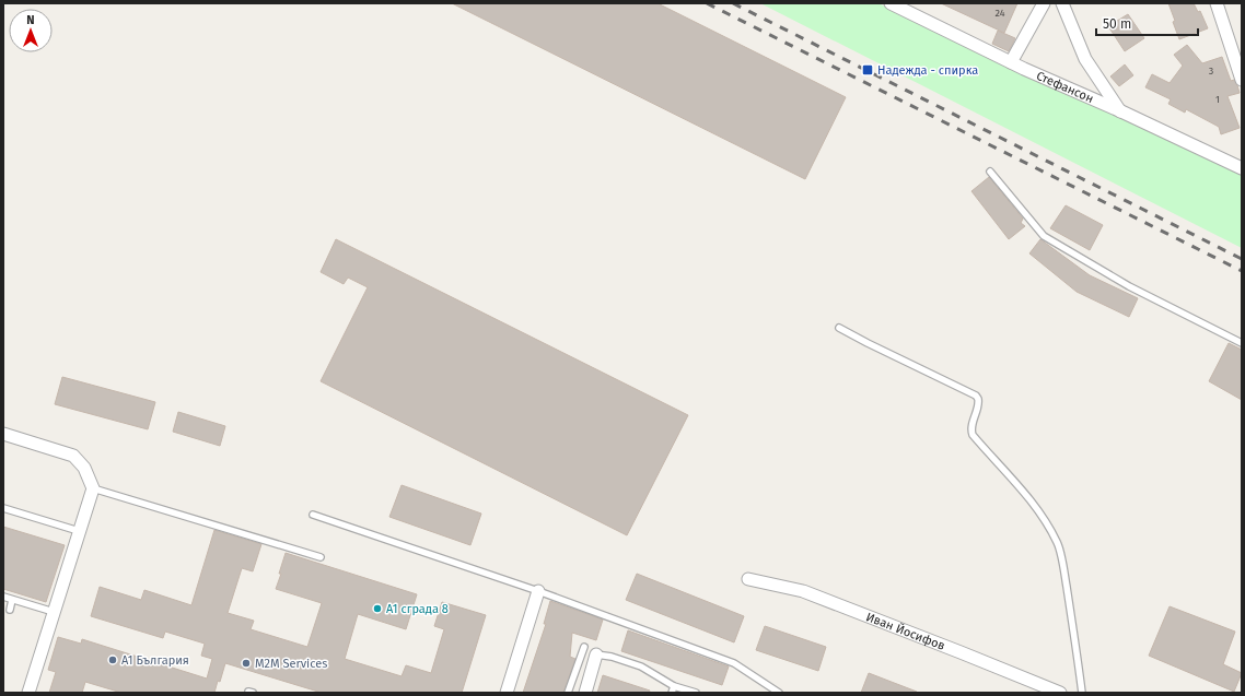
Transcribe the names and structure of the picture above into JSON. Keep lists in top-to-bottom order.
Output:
{
  "streets": {
    "street": ["Стефансон", "Иван Йосифов"]
  },
  "places": {
    "transit": ["Надежда - спирка"],
    "other": ["А1 сграда 8", "А1 България", "M2M Services"]
  },
  "house_numbers": ["24", "3", "1"],
  "scale_bar": "50 m",
  "north": "top"
}
